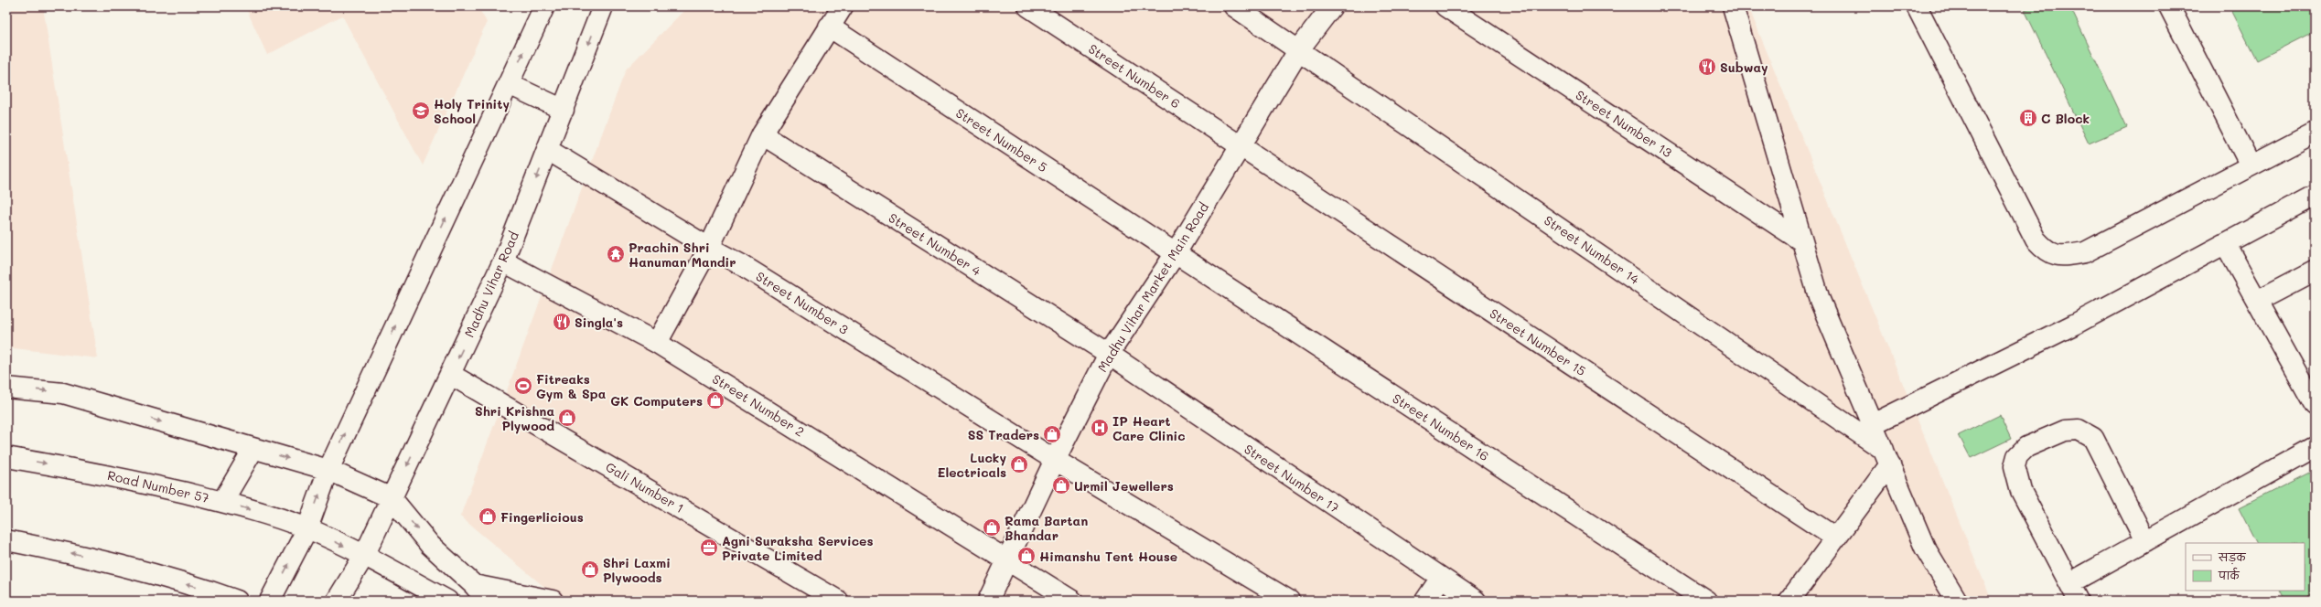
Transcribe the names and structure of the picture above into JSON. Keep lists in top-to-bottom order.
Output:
{
  "streets": {
    "street": [
      "Street Number 6",
      "Street Number 13",
      "Street Number 5",
      "Street Number 4",
      "Street Number 14",
      "Madhu Vihar Road",
      "Madhu Vihar Market Main Road",
      "Street Number 3",
      "Street Number 15",
      "Street Number 2",
      "Street Number 16",
      "Street Number 17",
      "Road Number 57",
      "Gali Number 1"
    ]
  },
  "crossings": [
    ["Street Number 6", "Madhu Vihar Market Main Road"],
    ["Street Number 6", "Street Number 15"],
    ["Street Number 5", "Madhu Vihar Market Main Road"],
    ["Street Number 5", "Street Number 16"],
    ["Street Number 4", "Madhu Vihar Market Main Road"],
    ["Street Number 4", "Street Number 17"],
    ["Street Number 14", "Madhu Vihar Market Main Road"],
    ["Madhu Vihar Road", "Street Number 3"],
    ["Madhu Vihar Road", "Street Number 2"],
    ["Madhu Vihar Road", "Road Number 57"],
    ["Madhu Vihar Road", "Gali Number 1"],
    ["Madhu Vihar Market Main Road", "Street Number 3"],
    ["Madhu Vihar Market Main Road", "Street Number 15"],
    ["Madhu Vihar Market Main Road", "Street Number 2"],
    ["Madhu Vihar Market Main Road", "Street Number 16"],
    ["Madhu Vihar Market Main Road", "Street Number 17"]
  ],
  "places": {
    "restaurant": ["Subway", "Singla's"],
    "school or university": ["Holy Trinity School"],
    "building": ["C Block"],
    "temple": ["Prachin Shri Hanuman Mandir"],
    "sports": ["Fitreaks Gym & Spa"],
    "shop": [
      "GK Computers",
      "Shri Krishna Plywood",
      "SS Traders",
      "Lucky Electricals",
      "Urmil Jewellers",
      "Fingerlicious",
      "Rama Bartan Bhandar",
      "Himanshu Tent House",
      "Shri Laxmi Plywoods"
    ],
    "hospital": ["IP Heart Care Clinic"],
    "office": ["Agni Suraksha Services Private Limited"]
  },
  "legend": ["सड़क", "पार्क"]
}
